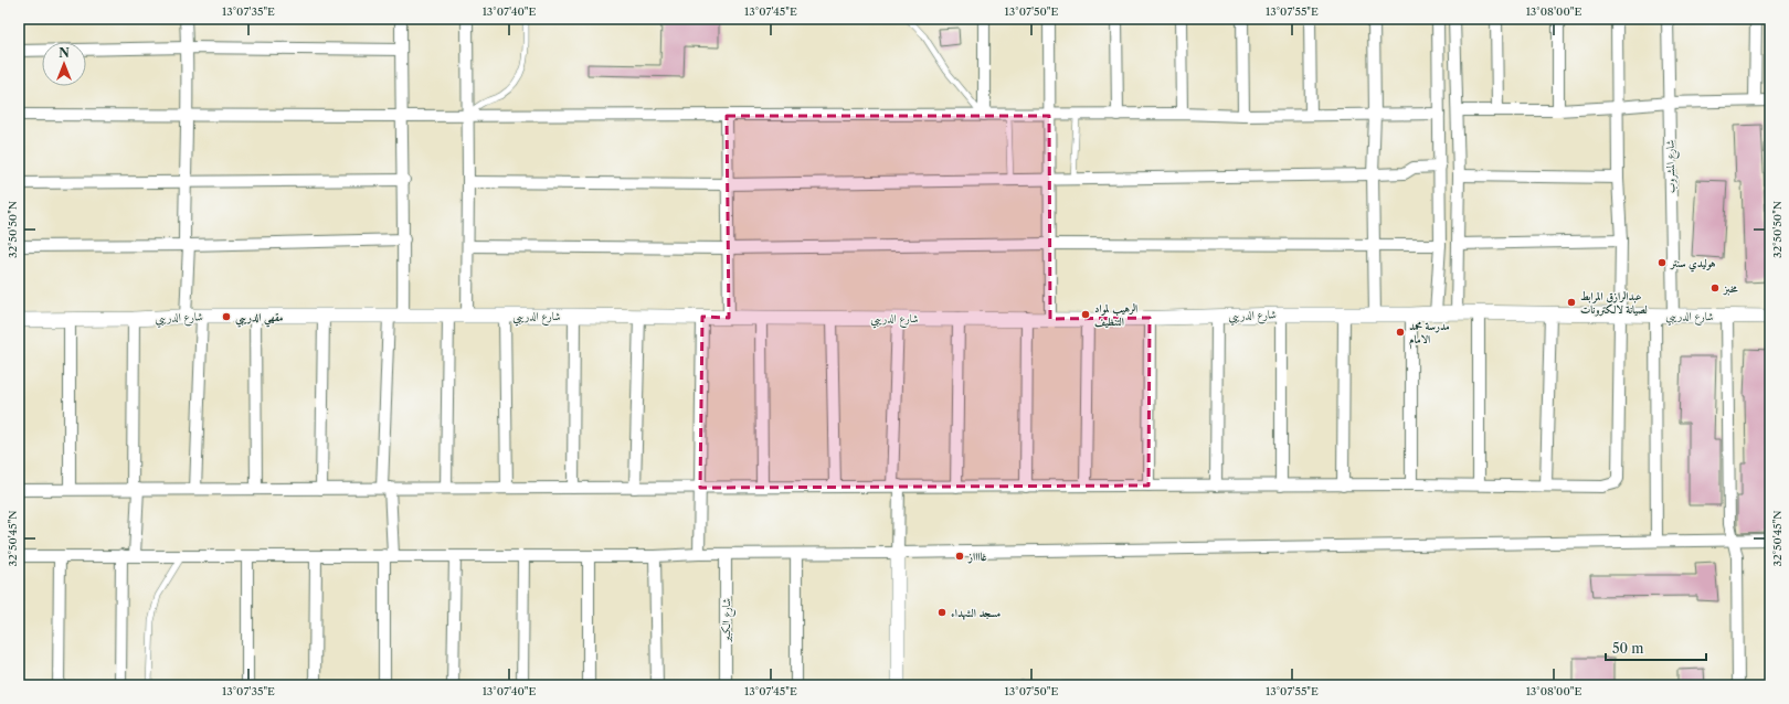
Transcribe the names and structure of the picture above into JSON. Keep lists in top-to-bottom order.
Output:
{
  "streets": {
    "street": ["شارع المشروب", "شارع الدريبي", "شارع الكبير"]
  },
  "crossings": [
    ["شارع المشروب", "شارع الدريبي"]
  ],
  "places": [
    "هوليدي سنتر",
    "مخبز",
    "عبدالرازق المرابط لصيانة لالكترونات",
    "الرهيب لمواد التنظيف",
    "مقهي الدريبي",
    "مدرسة محمد الامام",
    "غااااز",
    "مسجد الشهداء"
  ],
  "scale_bar": "50 m",
  "north": "top",
  "coordinates": [
    "13°07'35\"E",
    "13°07'40\"E",
    "13°07'45\"E",
    "13°07'50\"E",
    "13°07'55\"E",
    "13°08'00\"E",
    "32°50'50\"N",
    "32°50'45\"N"
  ]
}
